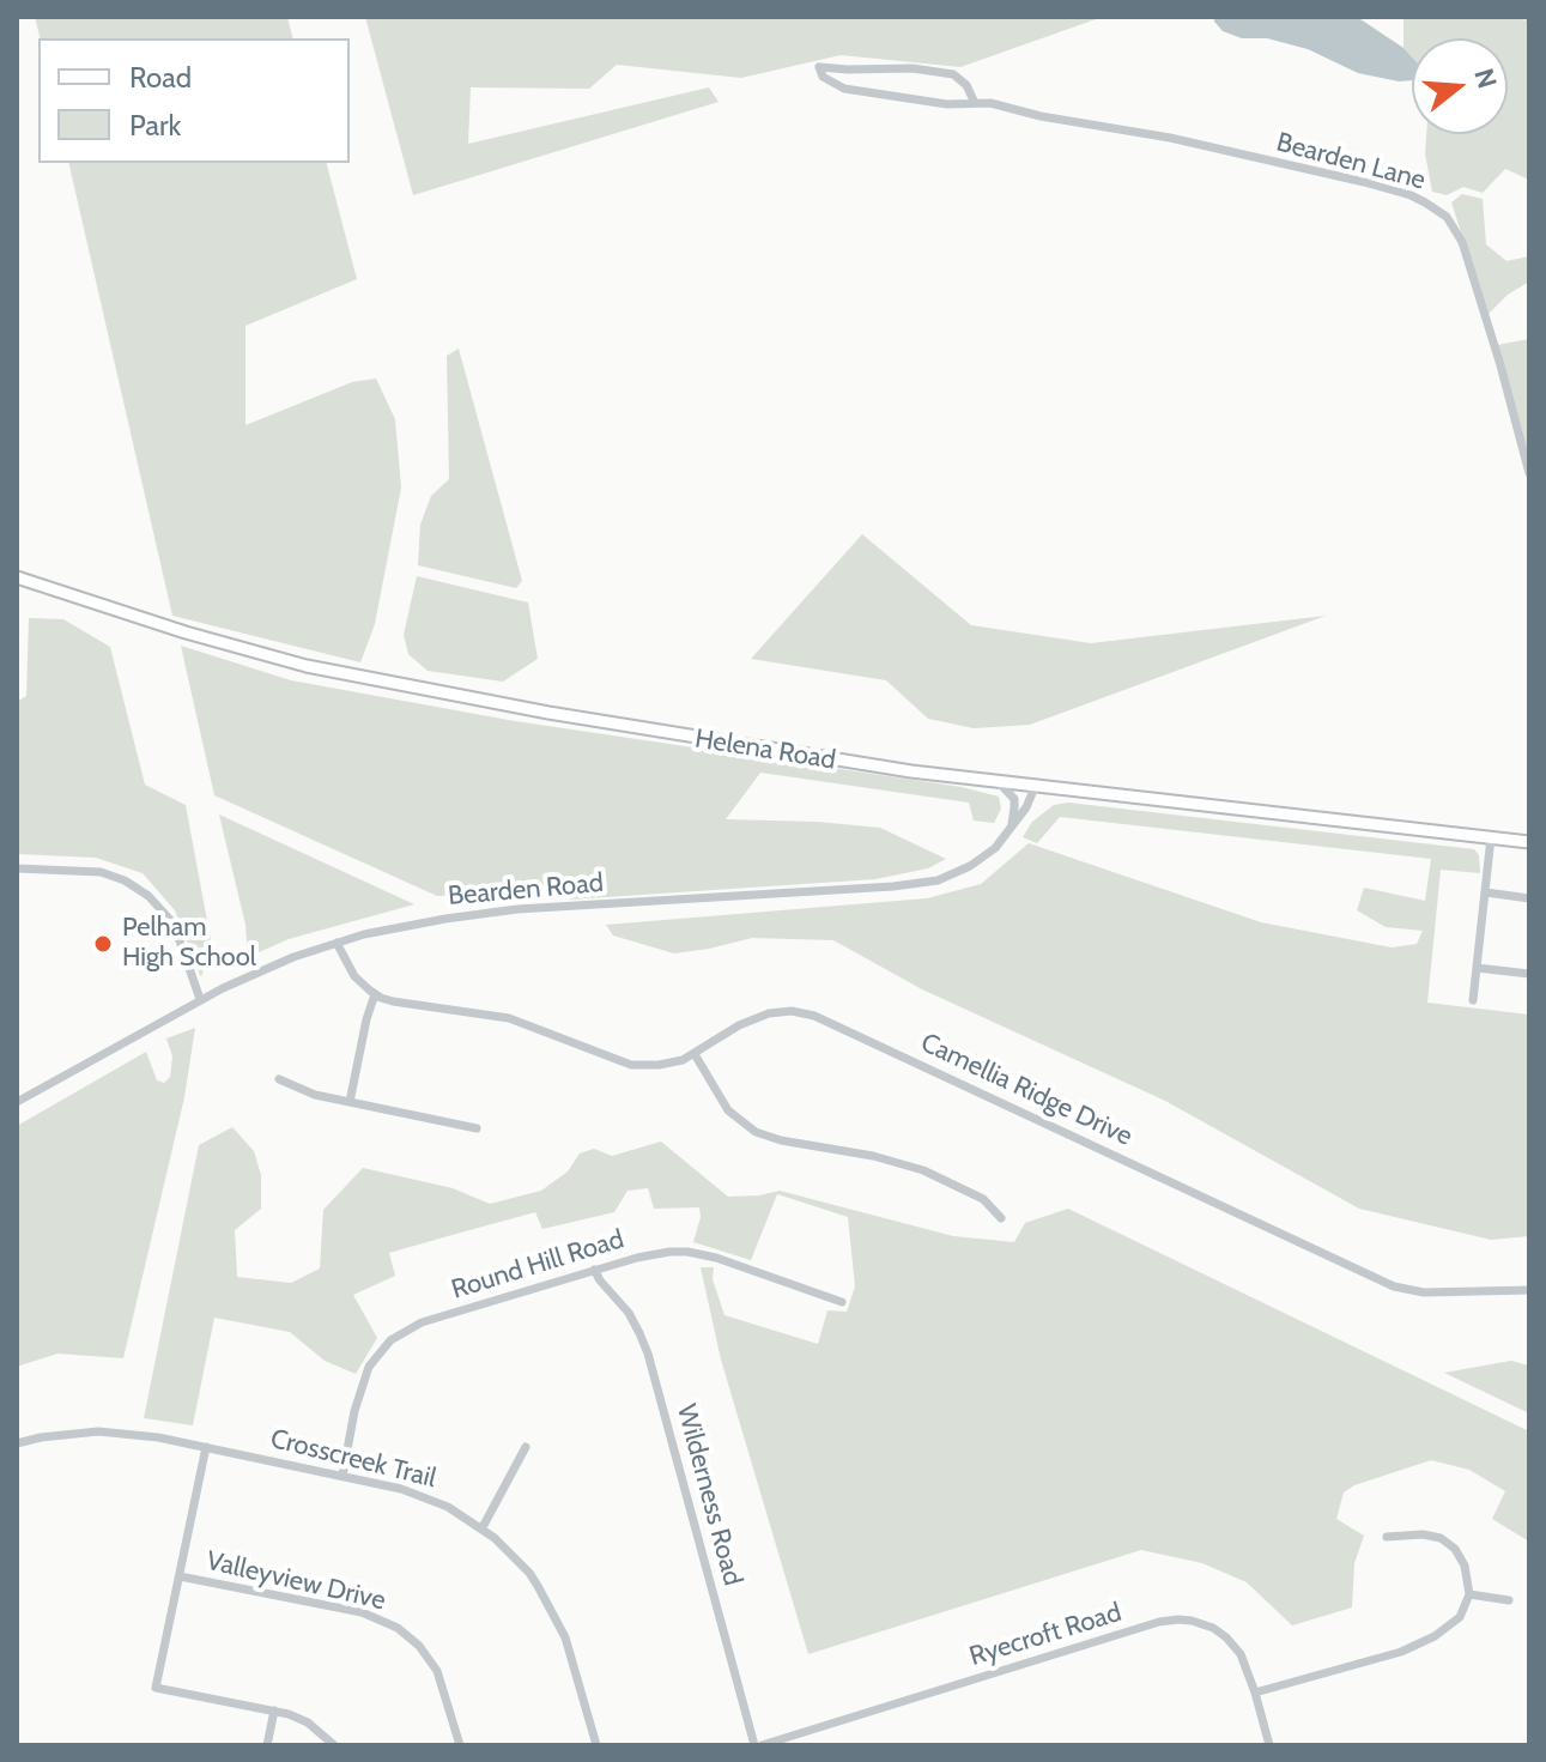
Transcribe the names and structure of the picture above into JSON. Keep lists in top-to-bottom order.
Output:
{
  "streets": {
    "main road": ["Helena Road"],
    "street": [
      "Bearden Lane",
      "Bearden Road",
      "Camellia Ridge Drive",
      "Round Hill Road",
      "Crosscreek Trail",
      "Wilderness Road",
      "Valleyview Drive",
      "Ryecroft Road"
    ]
  },
  "crossings": [
    ["Helena Road", "Bearden Road"],
    ["Round Hill Road", "Crosscreek Trail"],
    ["Round Hill Road", "Wilderness Road"],
    ["Crosscreek Trail", "Valleyview Drive"],
    ["Wilderness Road", "Ryecroft Road"]
  ],
  "places": ["Pelham High School"],
  "legend": ["Road", "Park"],
  "north": "right"
}
